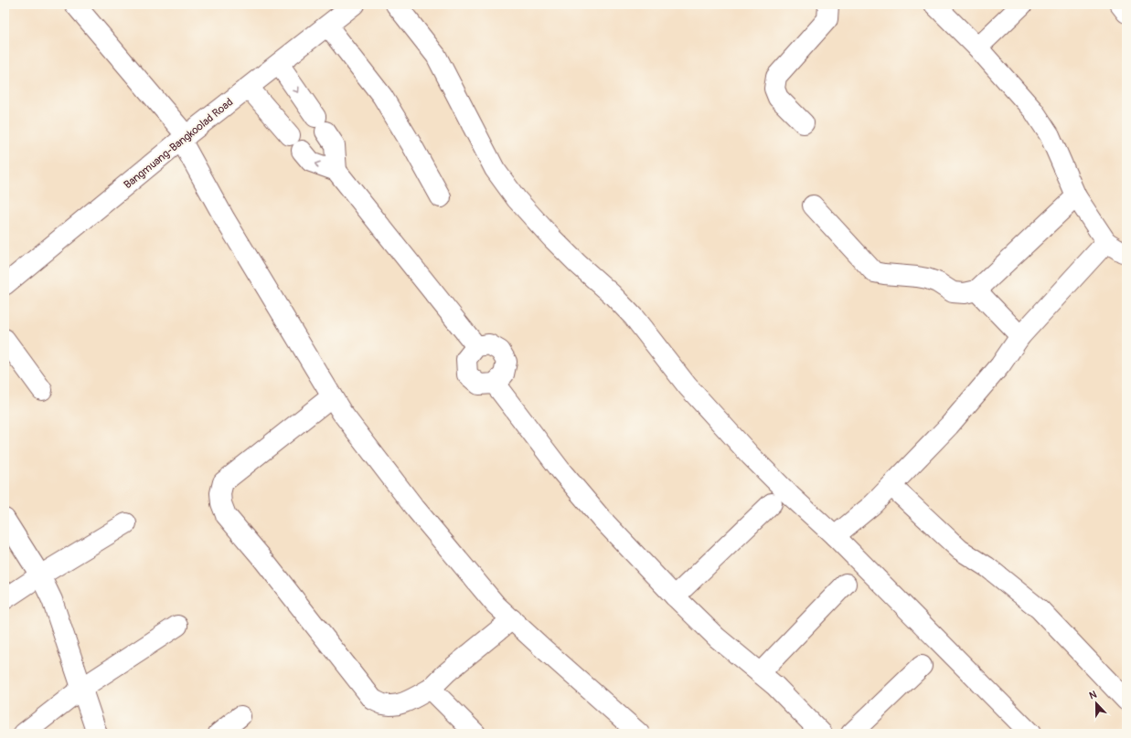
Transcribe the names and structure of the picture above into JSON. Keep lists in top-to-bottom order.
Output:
{
  "streets": {
    "street": ["Bangmuang-Bangkoolad Road"]
  },
  "north": "top"
}
